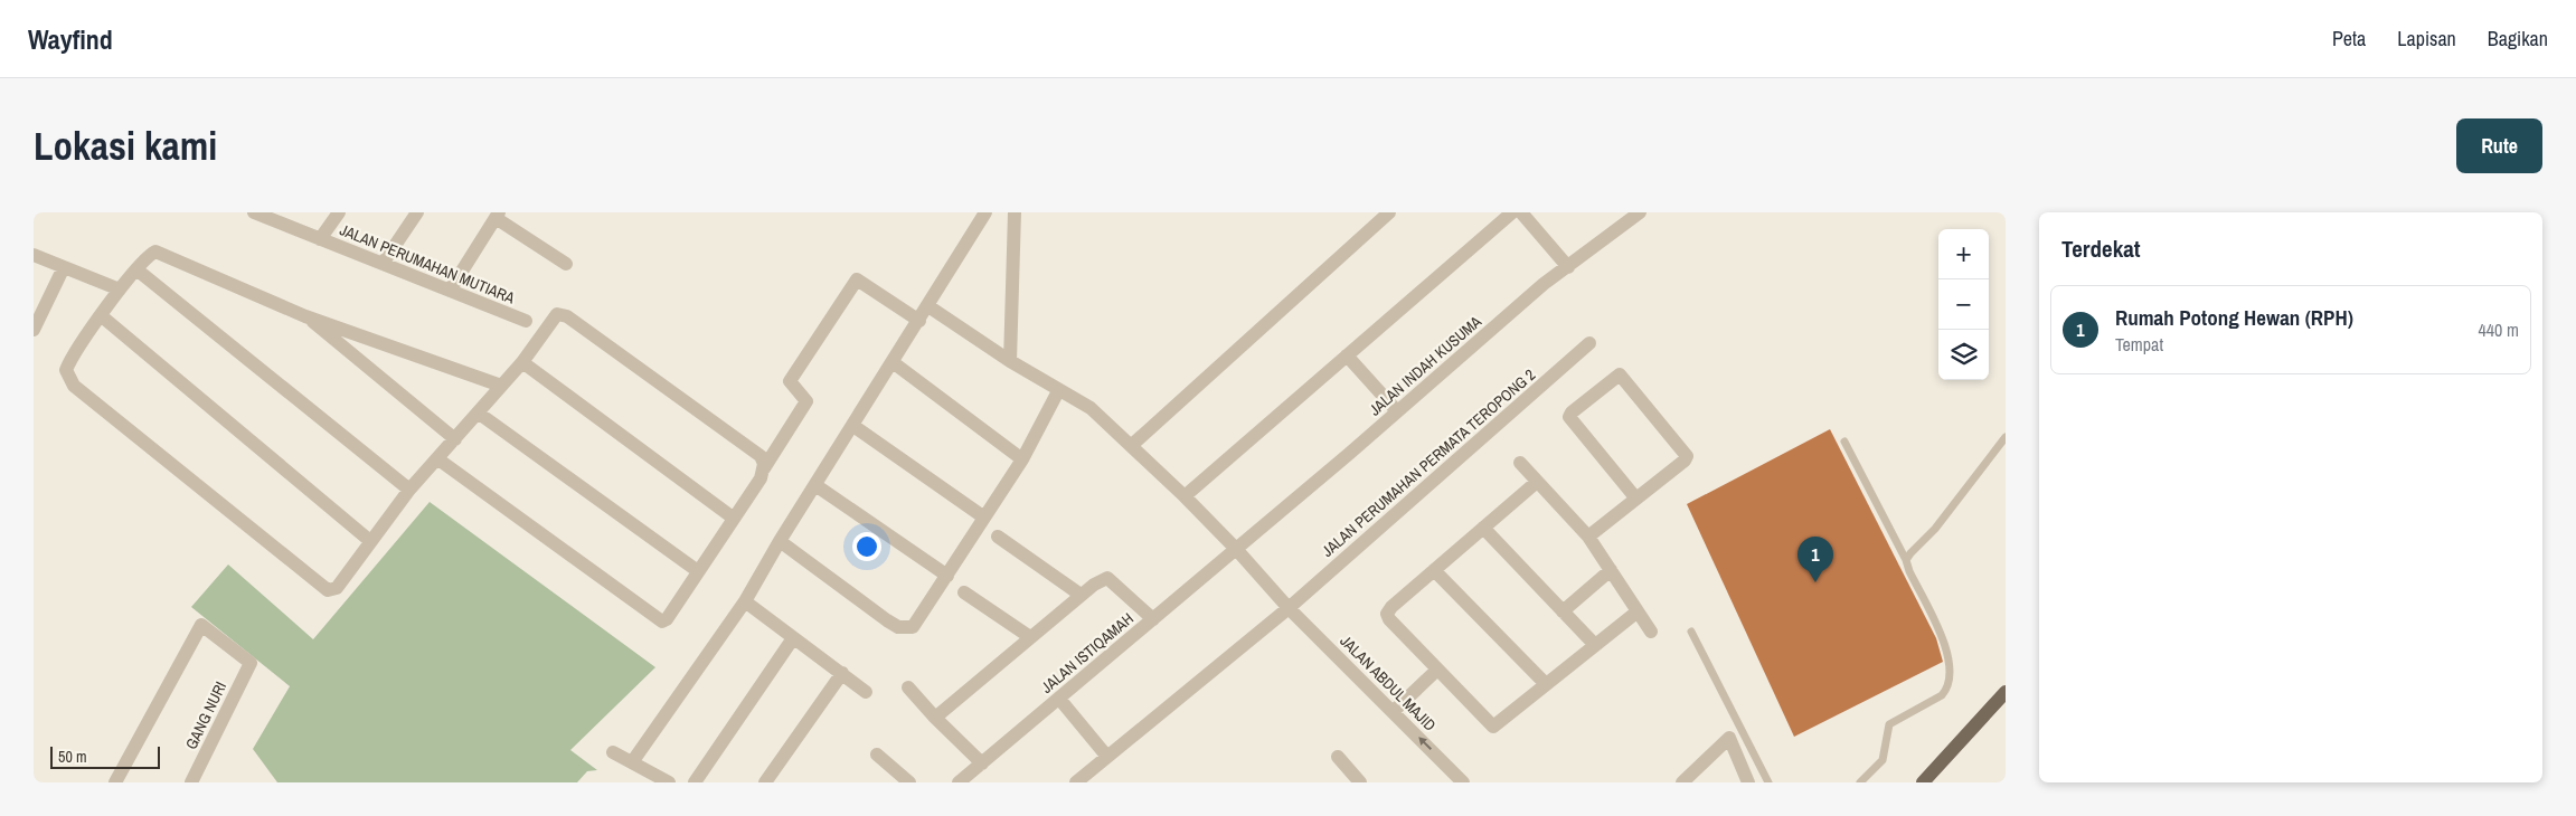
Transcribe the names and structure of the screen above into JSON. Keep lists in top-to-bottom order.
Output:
{
  "streets": {
    "street": [
      "JALAN PERUMAHAN MUTIARA",
      "JALAN INDAH KUSUMA",
      "JALAN PERUMAHAN PERMATA TEROPONG 2",
      "JALAN ISTIQAMAH",
      "JALAN ABDUL MAJID",
      "GANG NURI"
    ]
  },
  "crossings": [
    ["JALAN INDAH KUSUMA", "JALAN ISTIQAMAH"],
    ["JALAN INDAH KUSUMA", "JALAN ABDUL MAJID"],
    ["JALAN PERUMAHAN PERMATA TEROPONG 2", "JALAN ABDUL MAJID"],
    ["JALAN ISTIQAMAH", "JALAN ABDUL MAJID"]
  ],
  "scale_bar": "50 m",
  "page": {
    "header": "Wayfind",
    "nav": ["Peta", "Lapisan", "Bagikan"],
    "buttons": "Rute",
    "title": "Lokasi kami",
    "heading": "Terdekat",
    "map_buttons": ["+", "−"],
    "list": [
      {
        "mark": "1",
        "name": "Rumah Potong Hewan (RPH)",
        "note": "Tempat",
        "value": "440 m"
      }
    ],
    "pins": "1",
    "scale": "50 m"
  }
}
